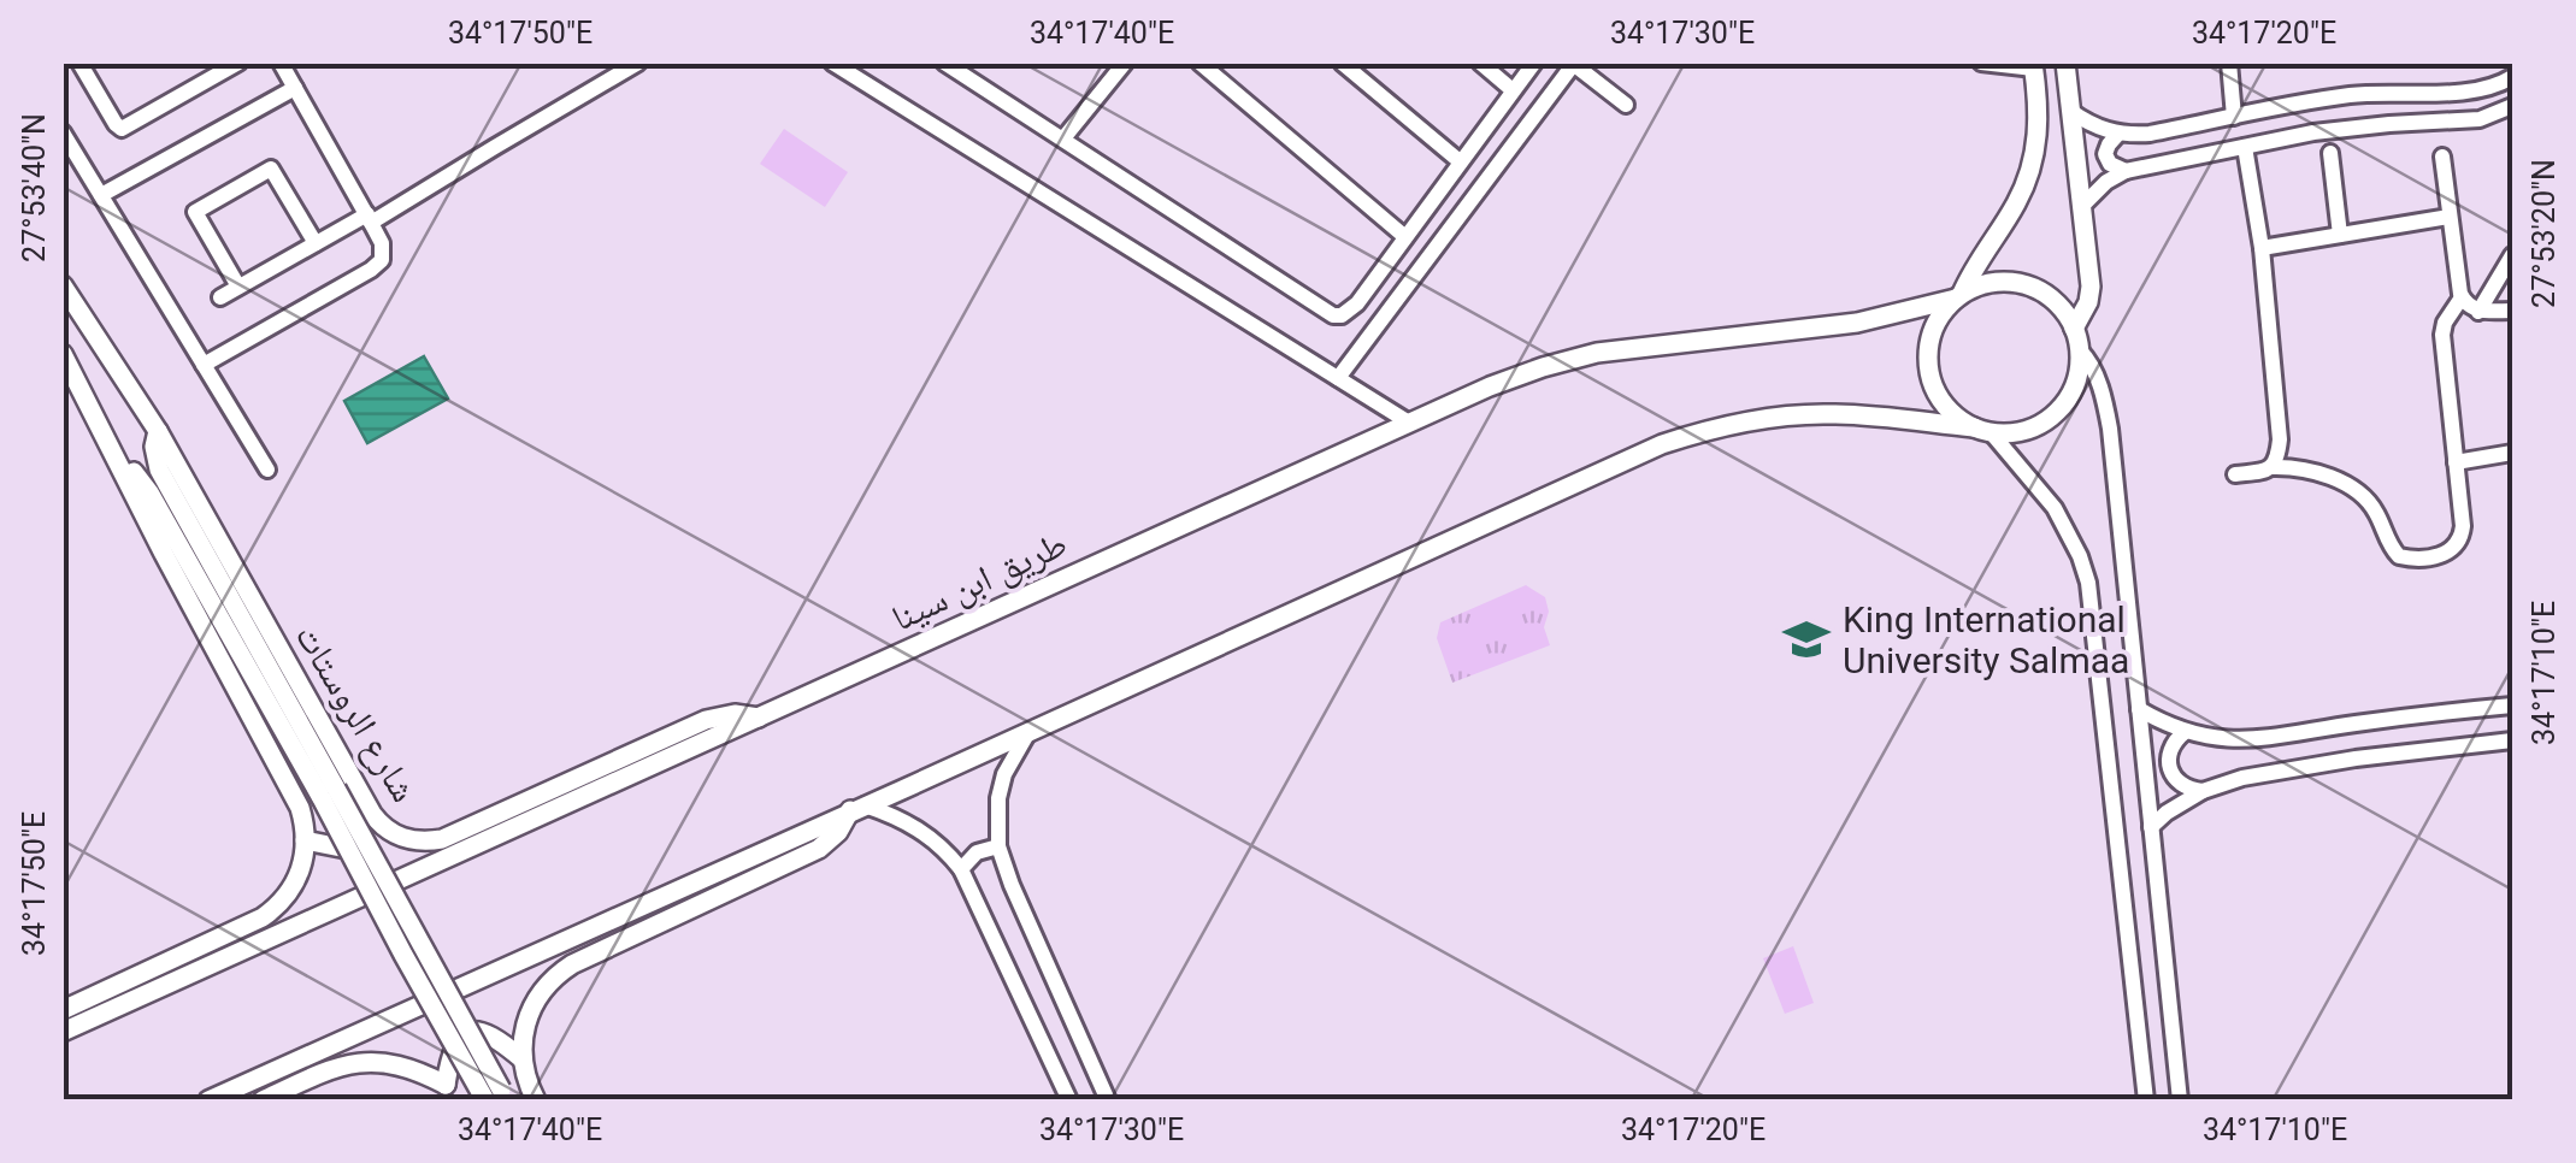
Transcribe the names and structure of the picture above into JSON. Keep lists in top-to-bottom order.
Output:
{
  "streets": {
    "main road": ["طريق ابن سينا", "شارع الروستات"]
  },
  "crossings": [
    ["طريق ابن سينا", "شارع الروستات"]
  ],
  "places": {
    "school or university": ["King International University Salmaa"]
  },
  "coordinates": [
    "34°17'50\"E",
    "34°17'40\"E",
    "34°17'30\"E",
    "34°17'20\"E",
    "27°53'40\"N",
    "27°53'20\"N",
    "34°17'10\"E"
  ]
}
